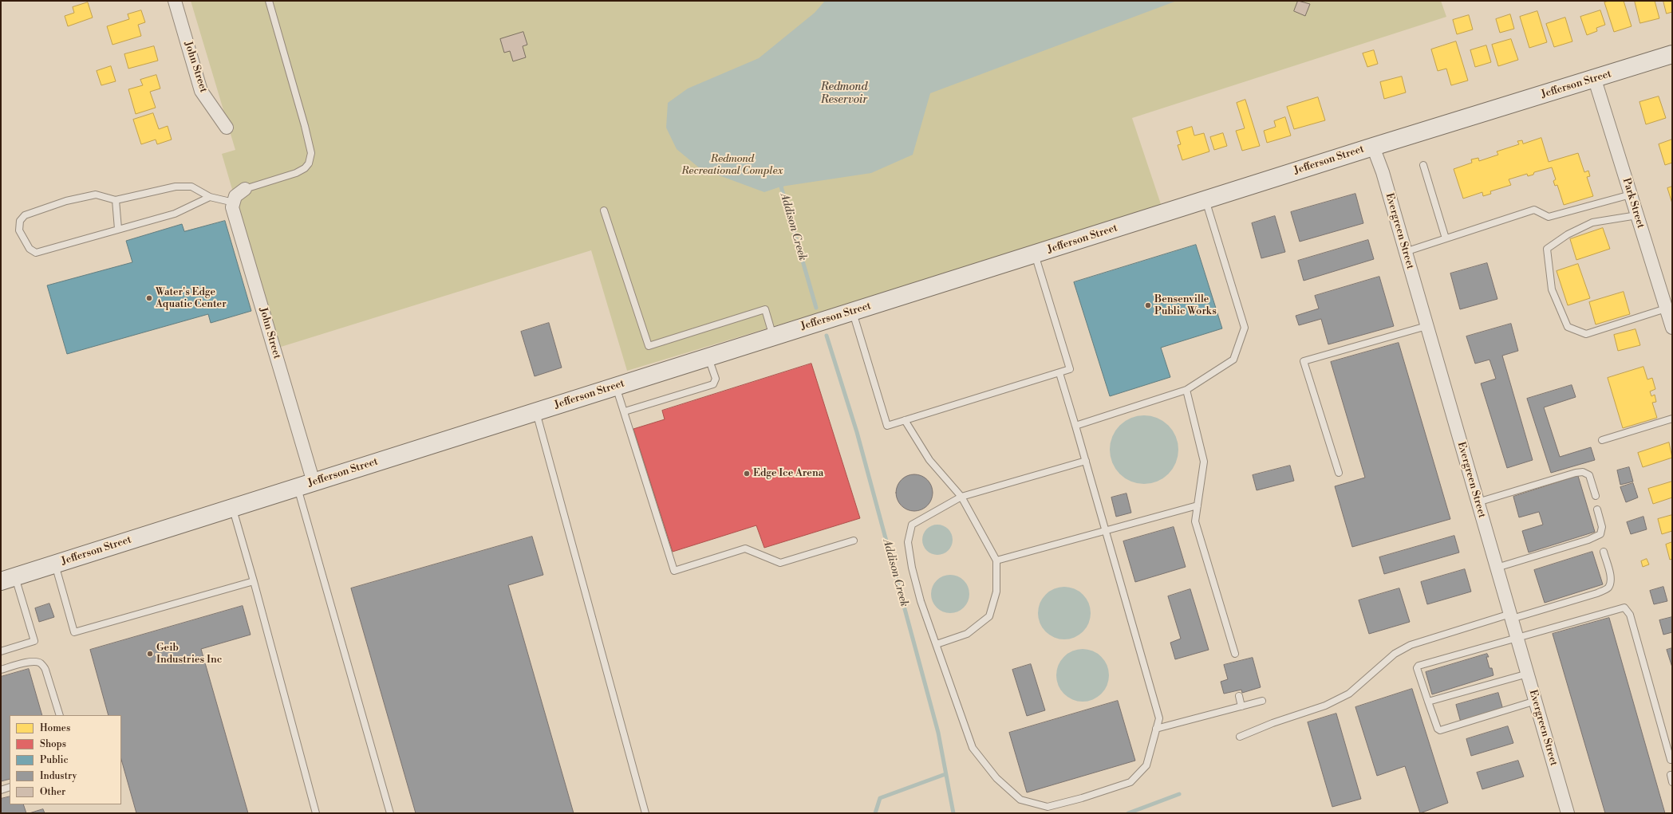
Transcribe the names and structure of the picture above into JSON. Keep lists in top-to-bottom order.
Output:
{
  "streets": {
    "street": [
      "John Street",
      "Jefferson Street",
      "Park Street",
      "Evergreen Street"
    ]
  },
  "crossings": [
    ["John Street", "Jefferson Street"],
    ["Jefferson Street", "Park Street"],
    ["Jefferson Street", "Evergreen Street"]
  ],
  "water": ["Redmond Reservoir", "Addison Creek"],
  "parks": ["Redmond Recreational Complex"],
  "places": [
    "Water's Edge Aquatic Center",
    "Bensenville Public Works",
    "Edge Ice Arena",
    "Geib Industries Inc"
  ],
  "legend": [
    "Homes",
    "Shops",
    "Public",
    "Industry",
    "Other"
  ]
}
